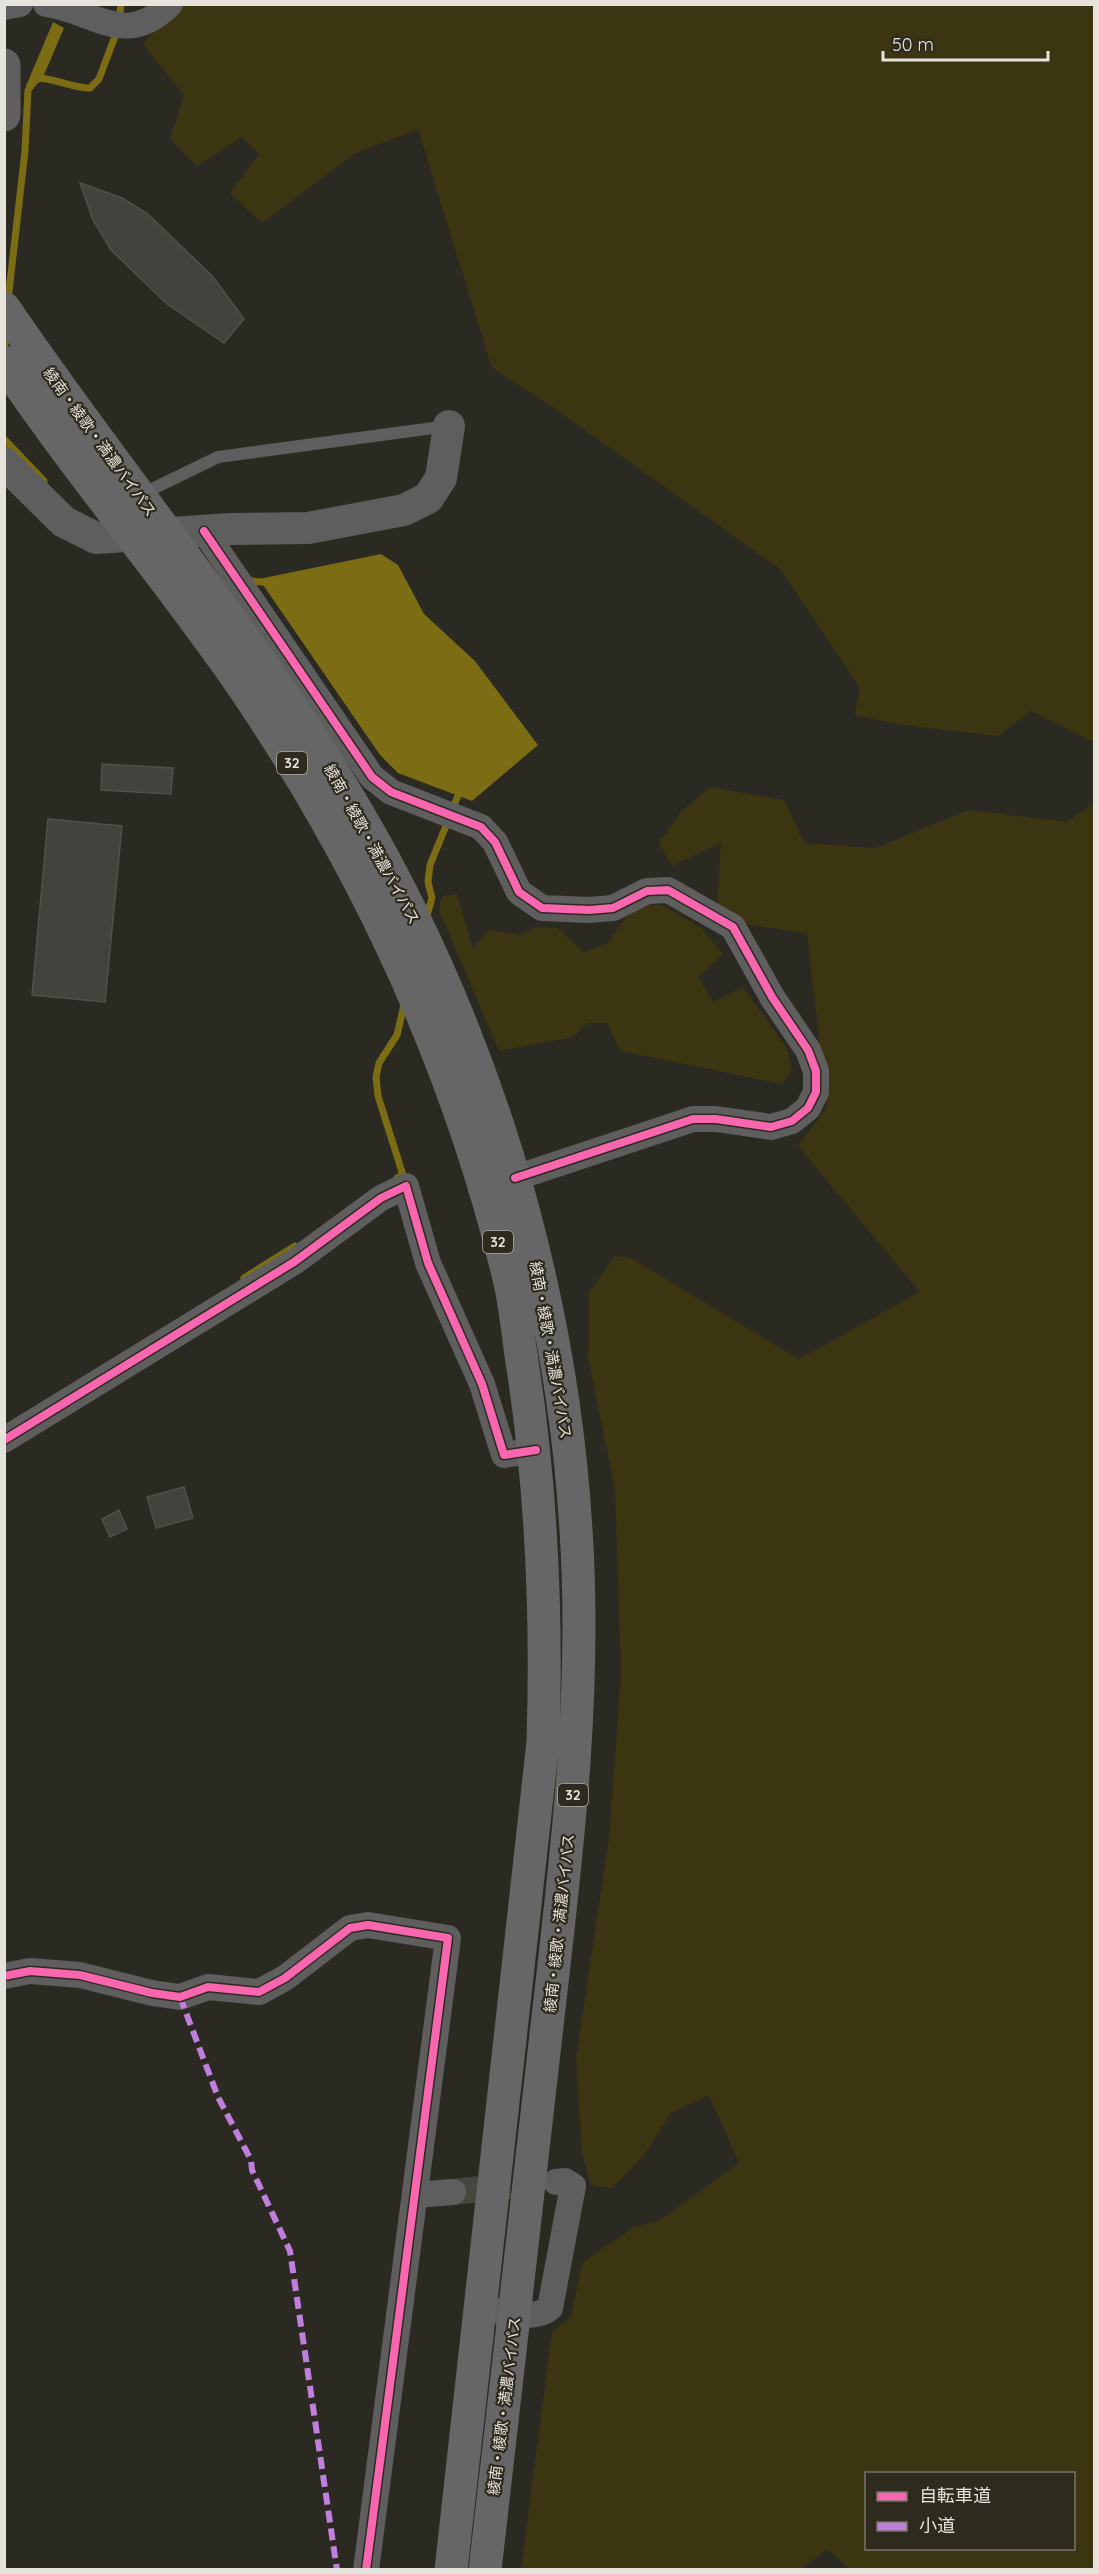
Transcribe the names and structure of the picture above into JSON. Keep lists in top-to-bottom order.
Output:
{
  "streets": {
    "highway": ["綾南・綾歌・満濃バイパス", "32"]
  },
  "legend": ["自転車道", "小道"],
  "scale_bar": "50 m"
}
